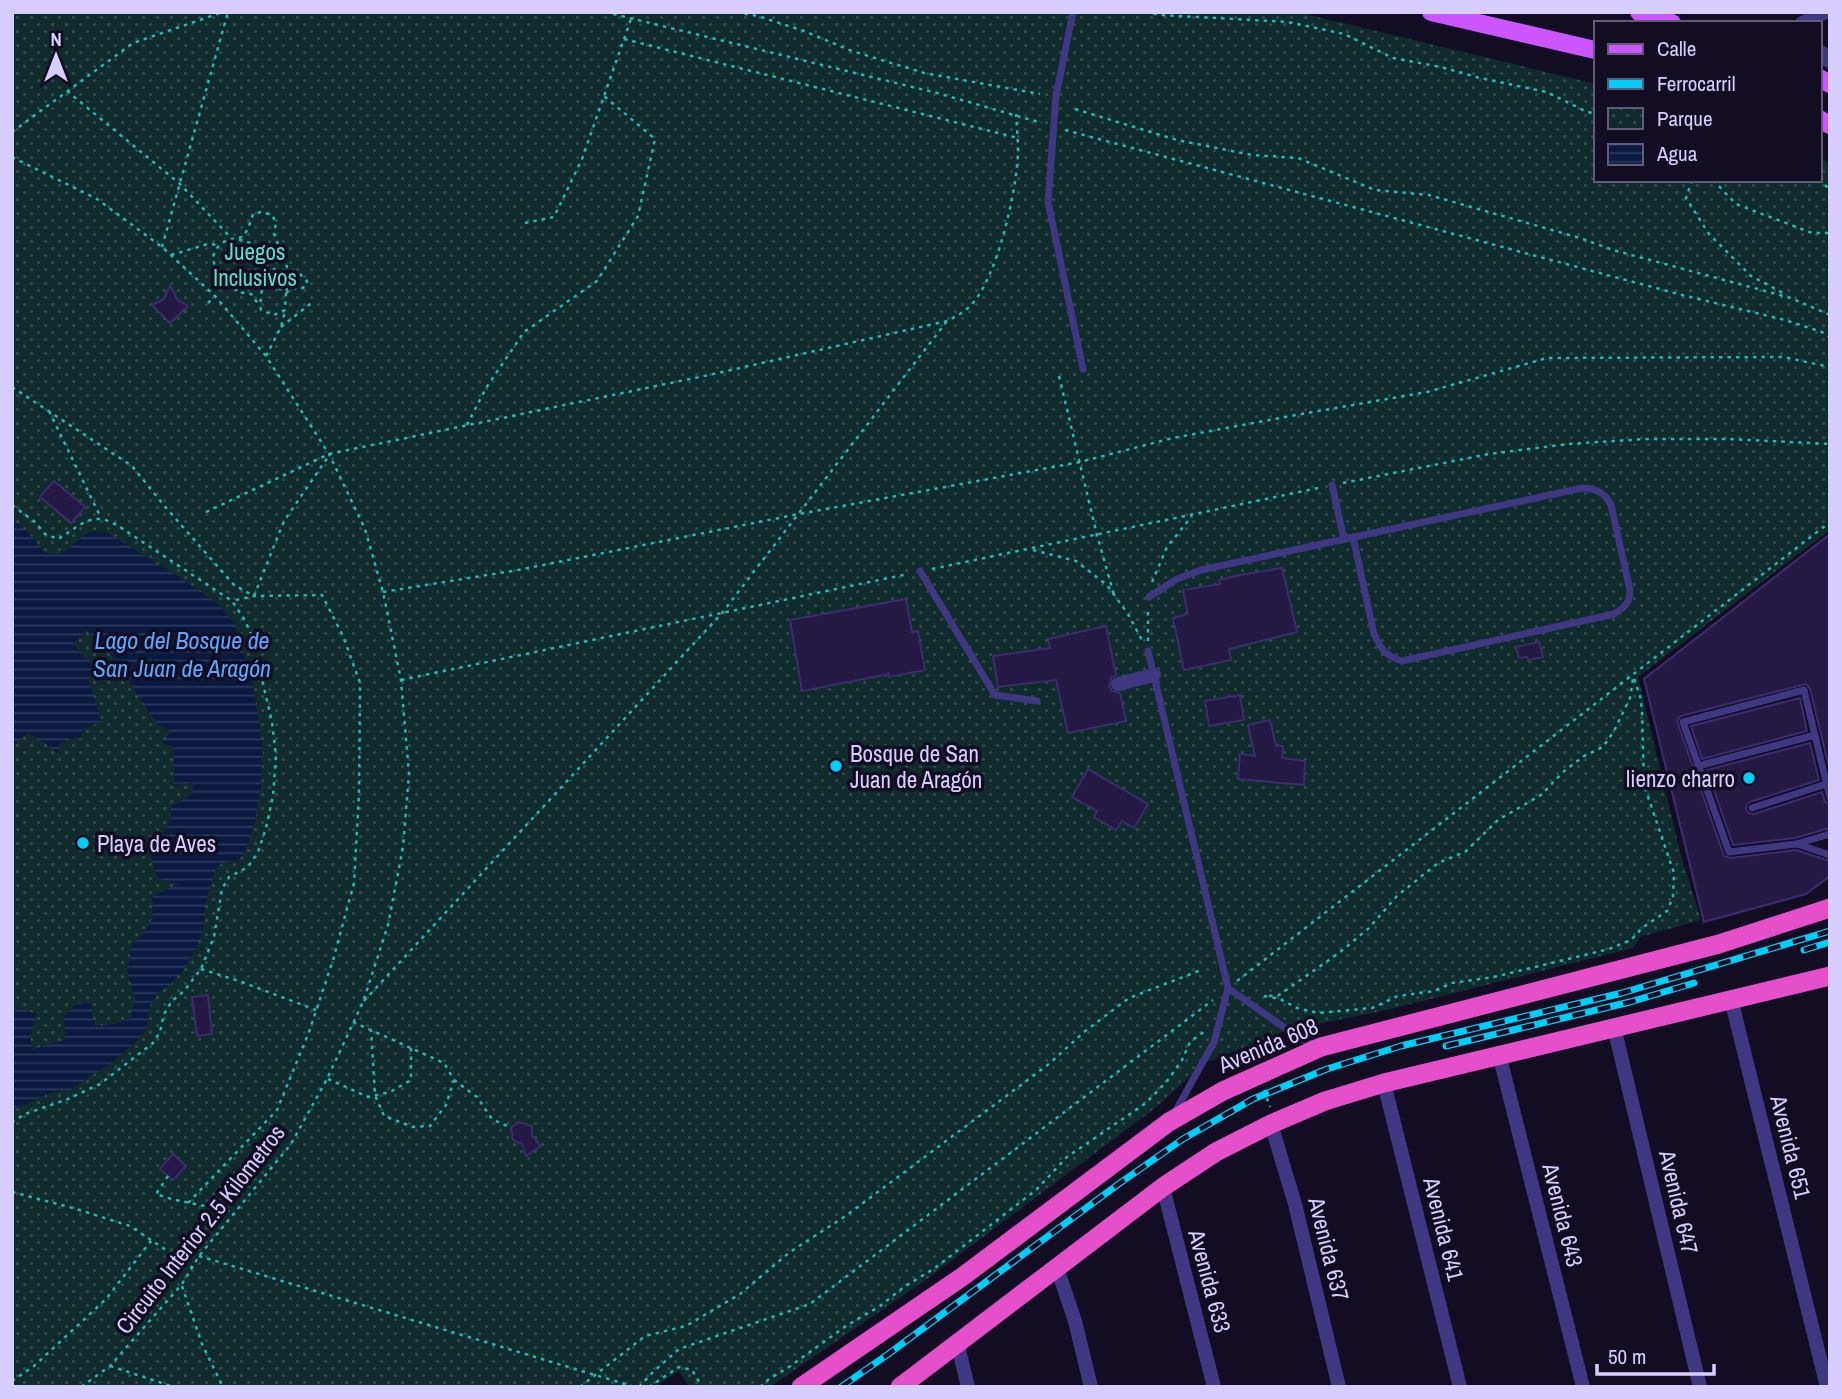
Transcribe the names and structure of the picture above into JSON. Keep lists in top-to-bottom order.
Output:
{
  "streets": {
    "highway": ["Avenida 608"],
    "street": [
      "Avenida 651",
      "Avenida 647",
      "Avenida 643",
      "Avenida 641",
      "Avenida 637",
      "Avenida 633"
    ],
    "path": ["Circuito Interior 2.5 Kilometros"]
  },
  "water": ["Lago del Bosque de San Juan de Aragón"],
  "parks": ["Juegos Inclusivos"],
  "places": ["Bosque de San Juan de Aragón", "lienzo charro", "Playa de Aves"],
  "legend": [
    "Calle",
    "Ferrocarril",
    "Parque",
    "Agua"
  ],
  "scale_bar": "50 m",
  "north": "top"
}
